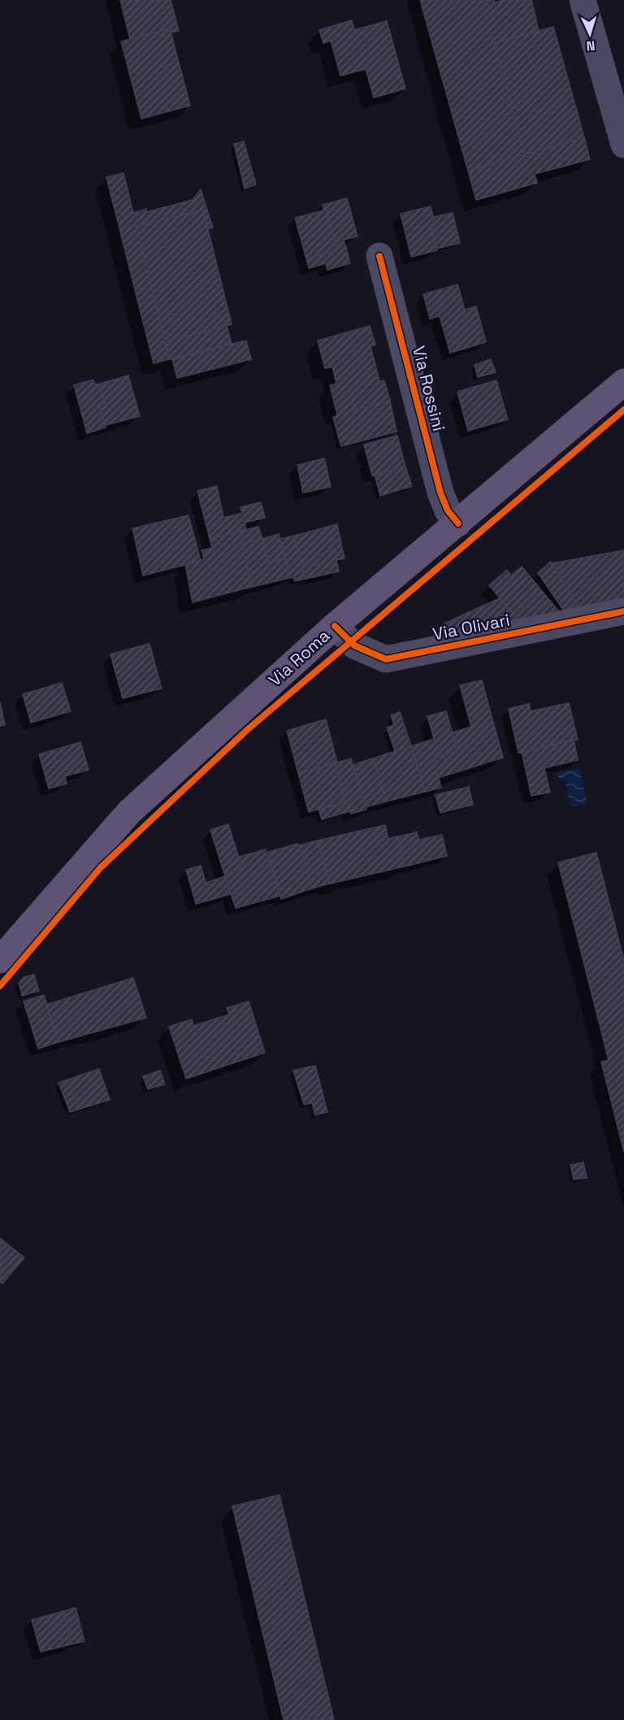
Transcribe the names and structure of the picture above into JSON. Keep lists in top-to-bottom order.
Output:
{
  "streets": {
    "main road": ["Via Roma"],
    "street": ["Via Rossini", "Via Olivari"]
  },
  "crossings": [
    ["Via Rossini", "Via Roma"],
    ["Via Olivari", "Via Roma"]
  ],
  "north": "bottom"
}
